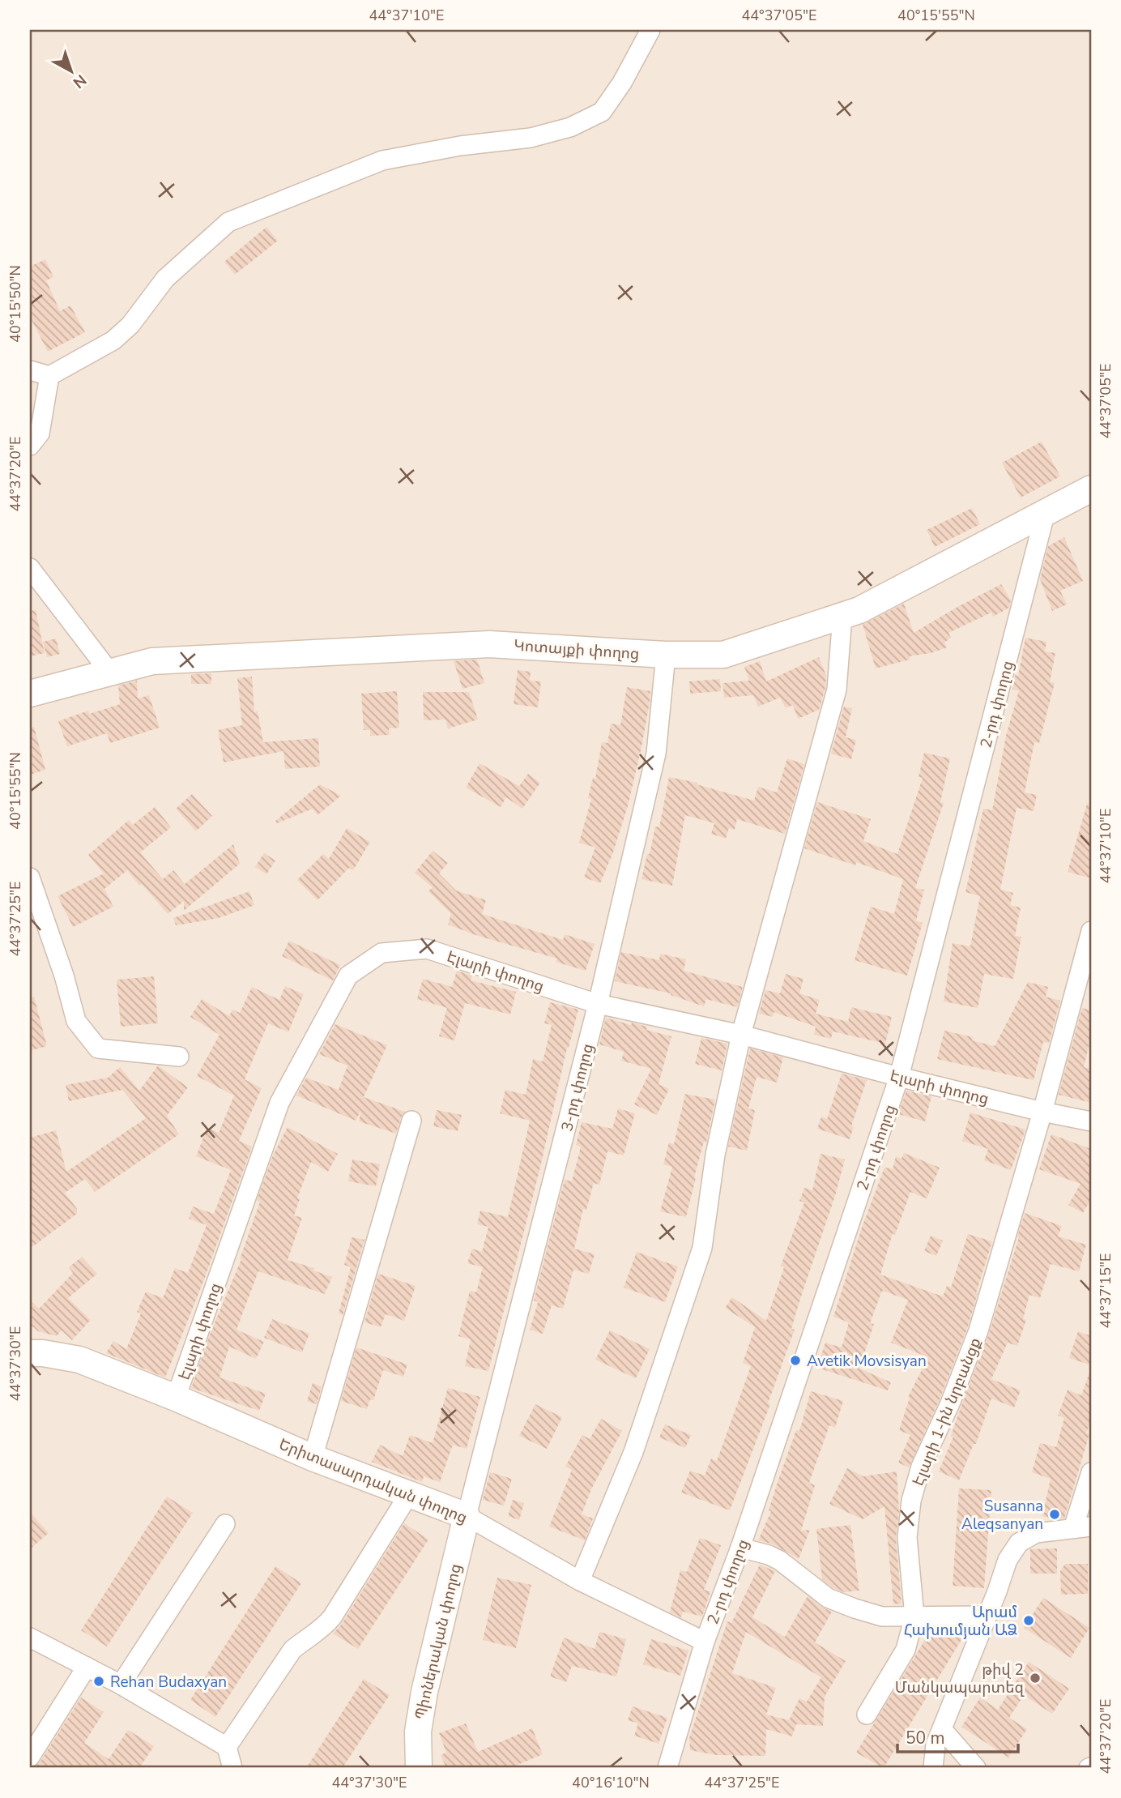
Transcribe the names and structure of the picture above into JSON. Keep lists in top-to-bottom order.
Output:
{
  "streets": {
    "main road": ["Կոտայքի փողոց", "Երիտասարդական փողոց", "Պիոներական փողոց"],
    "street": [
      "2-րդ փողոց",
      "Էլարի փողոց",
      "3-րդ փողոց",
      "Էլարի 1-ին նրբանցք"
    ]
  },
  "crossings": [
    ["Կոտայքի փողոց", "2-րդ փողոց"],
    ["Կոտայքի փողոց", "3-րդ փողոց"],
    ["2-րդ փողոց", "Էլարի փողոց"],
    ["2-րդ փողոց", "Երիտասարդական փողոց"],
    ["Էլարի փողոց", "3-րդ փողոց"],
    ["Էլարի փողոց", "Էլարի 1-ին նրբանցք"],
    ["Էլարի փողոց", "Երիտասարդական փողոց"],
    ["3-րդ փողոց", "Երիտասարդական փողոց"],
    ["3-րդ փողոց", "Պիոներական փողոց"],
    ["Երիտասարդական փողոց", "Պիոներական փողոց"]
  ],
  "places": [
    "Avetik Movsisyan",
    "Susanna Aleqsanyan",
    "Արամ Հախումյան ԱՁ",
    "թիվ 2 Մանկապարտեզ",
    "Rehan Budaxyan"
  ],
  "scale_bar": "50 m",
  "north": "bottom right",
  "coordinates": [
    "44°37'10\"E",
    "44°37'05\"E",
    "40°15'55\"N",
    "40°15'50\"N",
    "44°37'20\"E",
    "44°37'25\"E",
    "44°37'15\"E",
    "44°37'30\"E",
    "40°16'10\"N"
  ]
}
